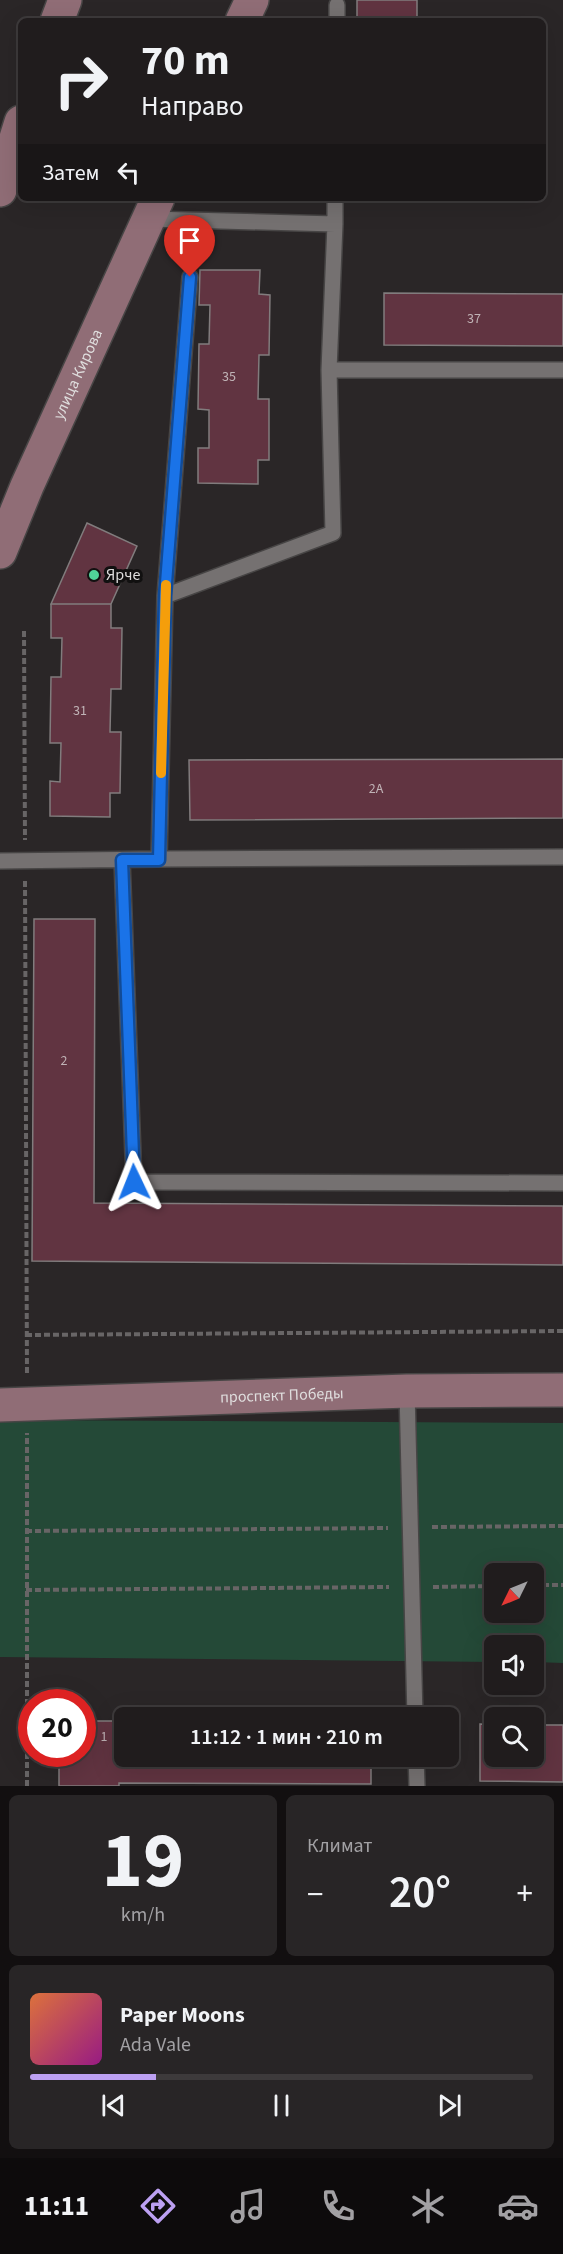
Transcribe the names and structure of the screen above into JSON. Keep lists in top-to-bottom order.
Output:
{
  "streets": {
    "main road": ["улица Кирова", "проспект Победы"]
  },
  "places": ["Ярче"],
  "house_numbers": [
    "37",
    "35",
    "31",
    "2А",
    "2",
    "1"
  ],
  "north": "bottom left",
  "page": {
    "turn": ["70 m", "Направо"],
    "then": "Затем",
    "limit": "20",
    "trip": "11:12 · 1 мин · 210 m",
    "tile": [
      ["19", "km/h"],
      "Климат"
    ],
    "heat": ["−", "20°", "+"],
    "song": ["Paper Moons", "Ada Vale"],
    "tabs": "11:11"
  }
}
